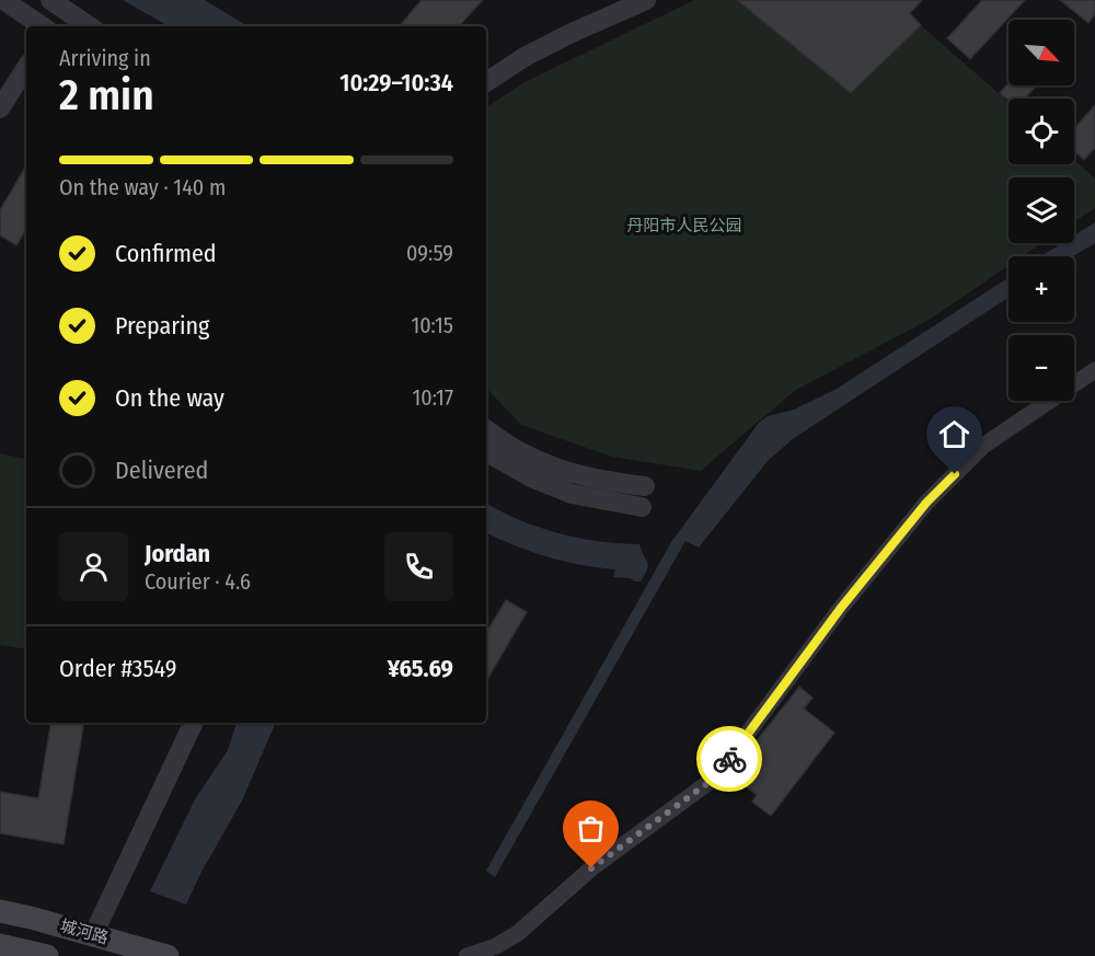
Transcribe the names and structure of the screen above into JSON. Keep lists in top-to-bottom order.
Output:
{
  "streets": {
    "main road": ["城河路"]
  },
  "parks": ["丹阳市人民公园"],
  "north": "bottom right",
  "page": {
    "map_buttons": ["+", "−"],
    "heading": ["2 min", "Arriving in", "10:29–10:34"],
    "panel": [
      "Jordan",
      "Courier · 4.6",
      "Order #3549",
      "¥65.69"
    ],
    "bar": "On the way · 140 m",
    "list": [
      ["Confirmed", "09:59"],
      ["Preparing", "10:15"],
      ["On the way", "10:17"],
      "Delivered"
    ]
  }
}
